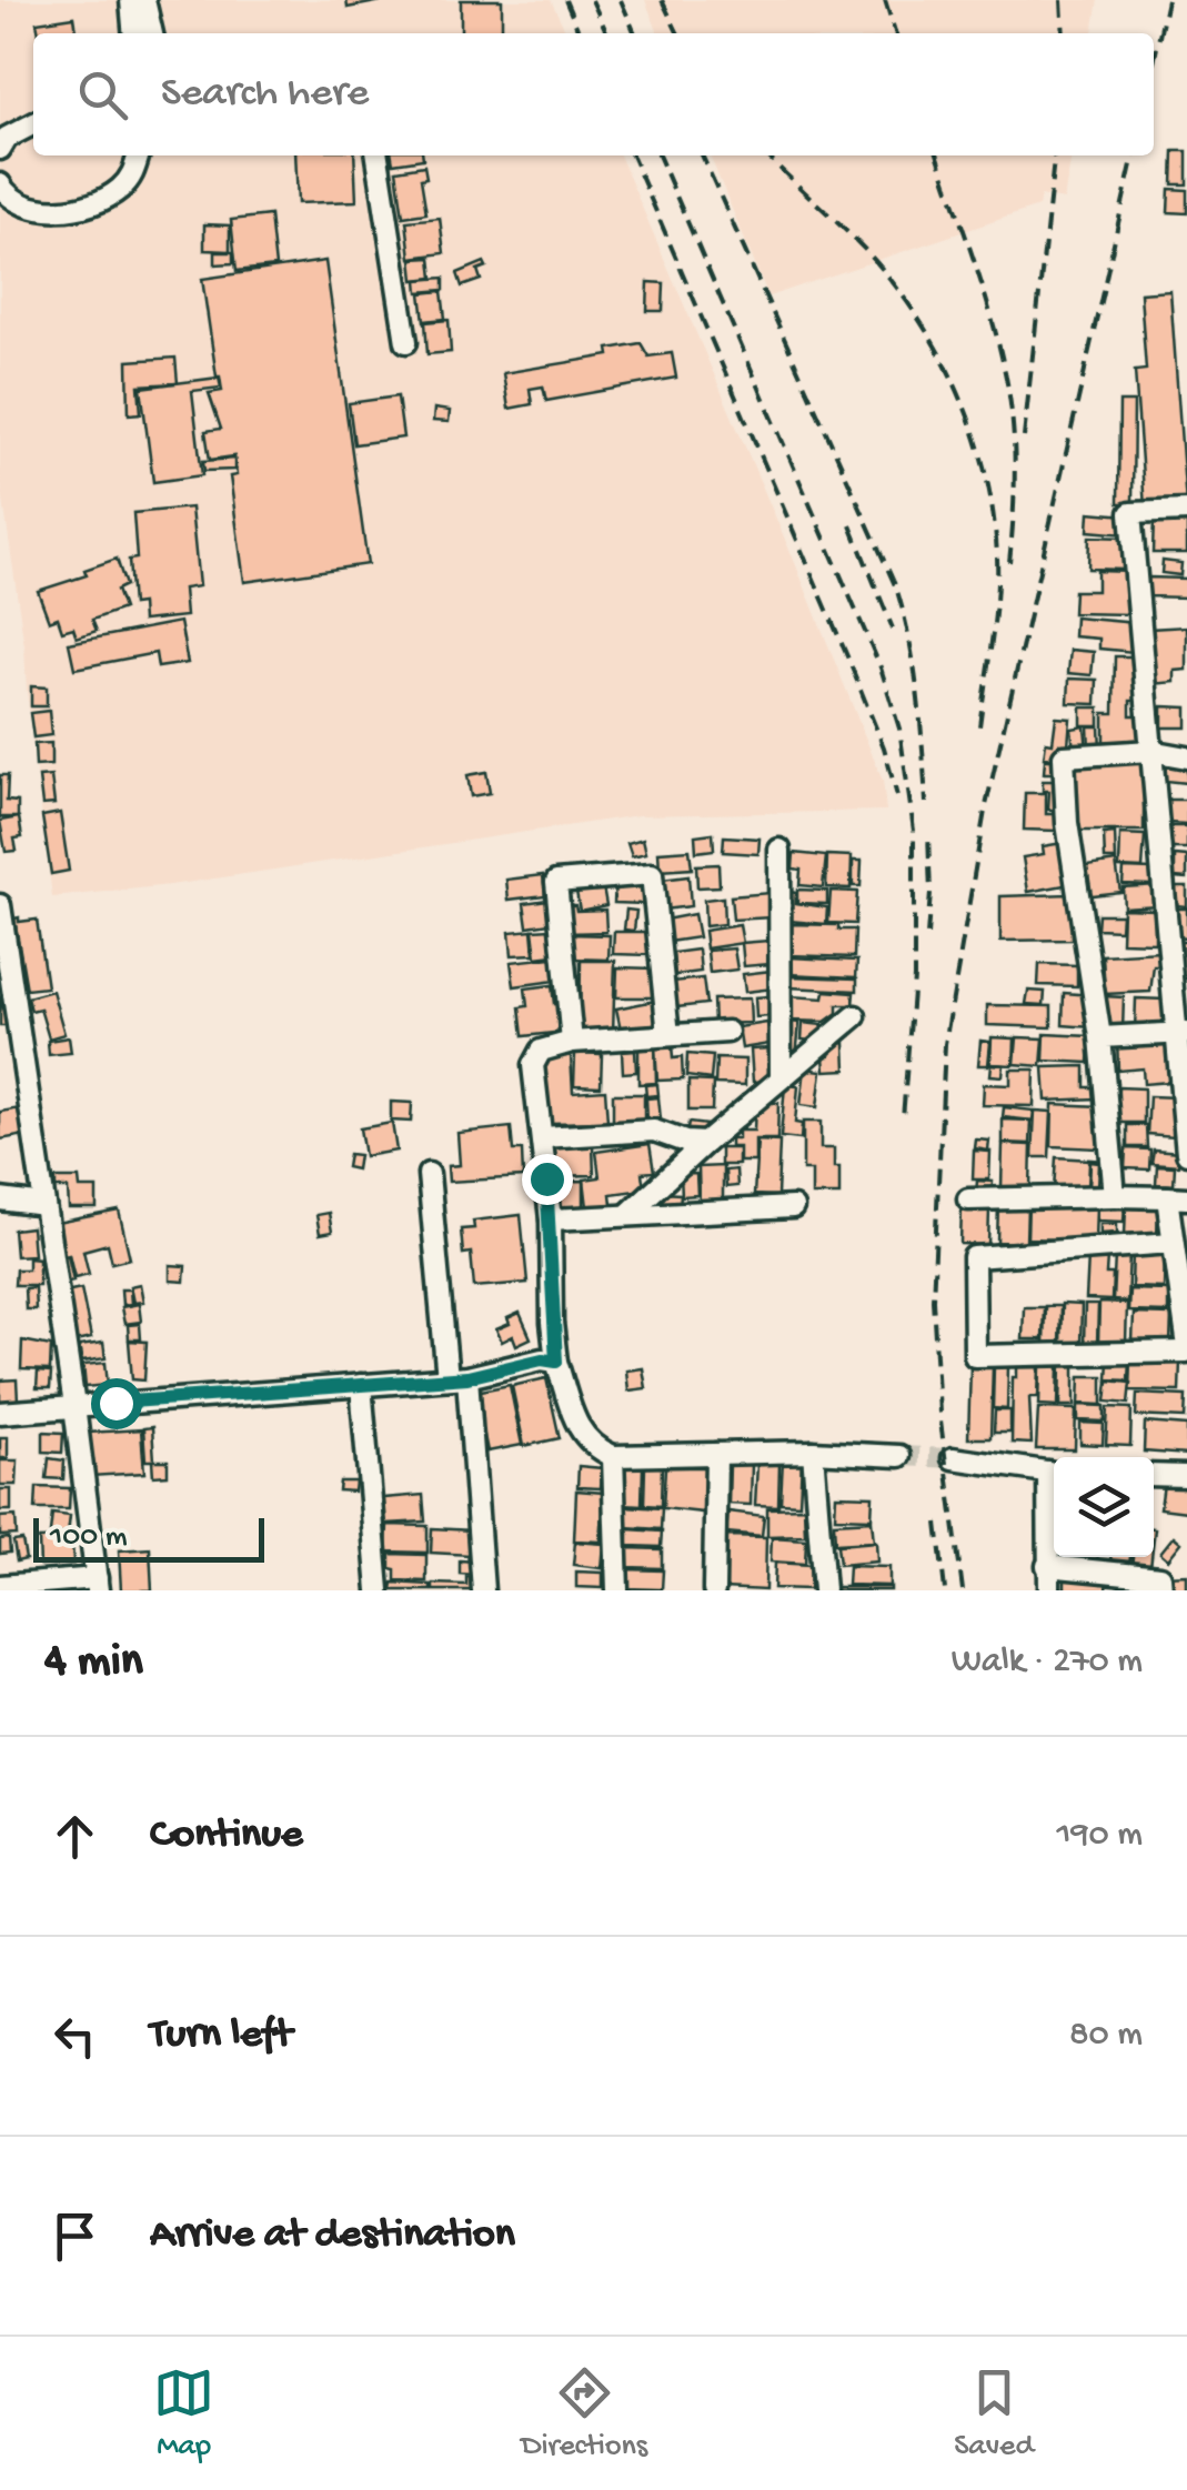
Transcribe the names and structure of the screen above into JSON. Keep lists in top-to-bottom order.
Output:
{
  "scale_bar": "100 m",
  "page": {
    "search": "Search here",
    "scale": "100 m",
    "heading": ["4 min", "Walk · 270 m"],
    "list": [
      ["Continue", "190 m"],
      ["Turn left", "80 m"],
      "Arrive at destination"
    ],
    "nav": ["Map", "Directions", "Saved"]
  }
}
